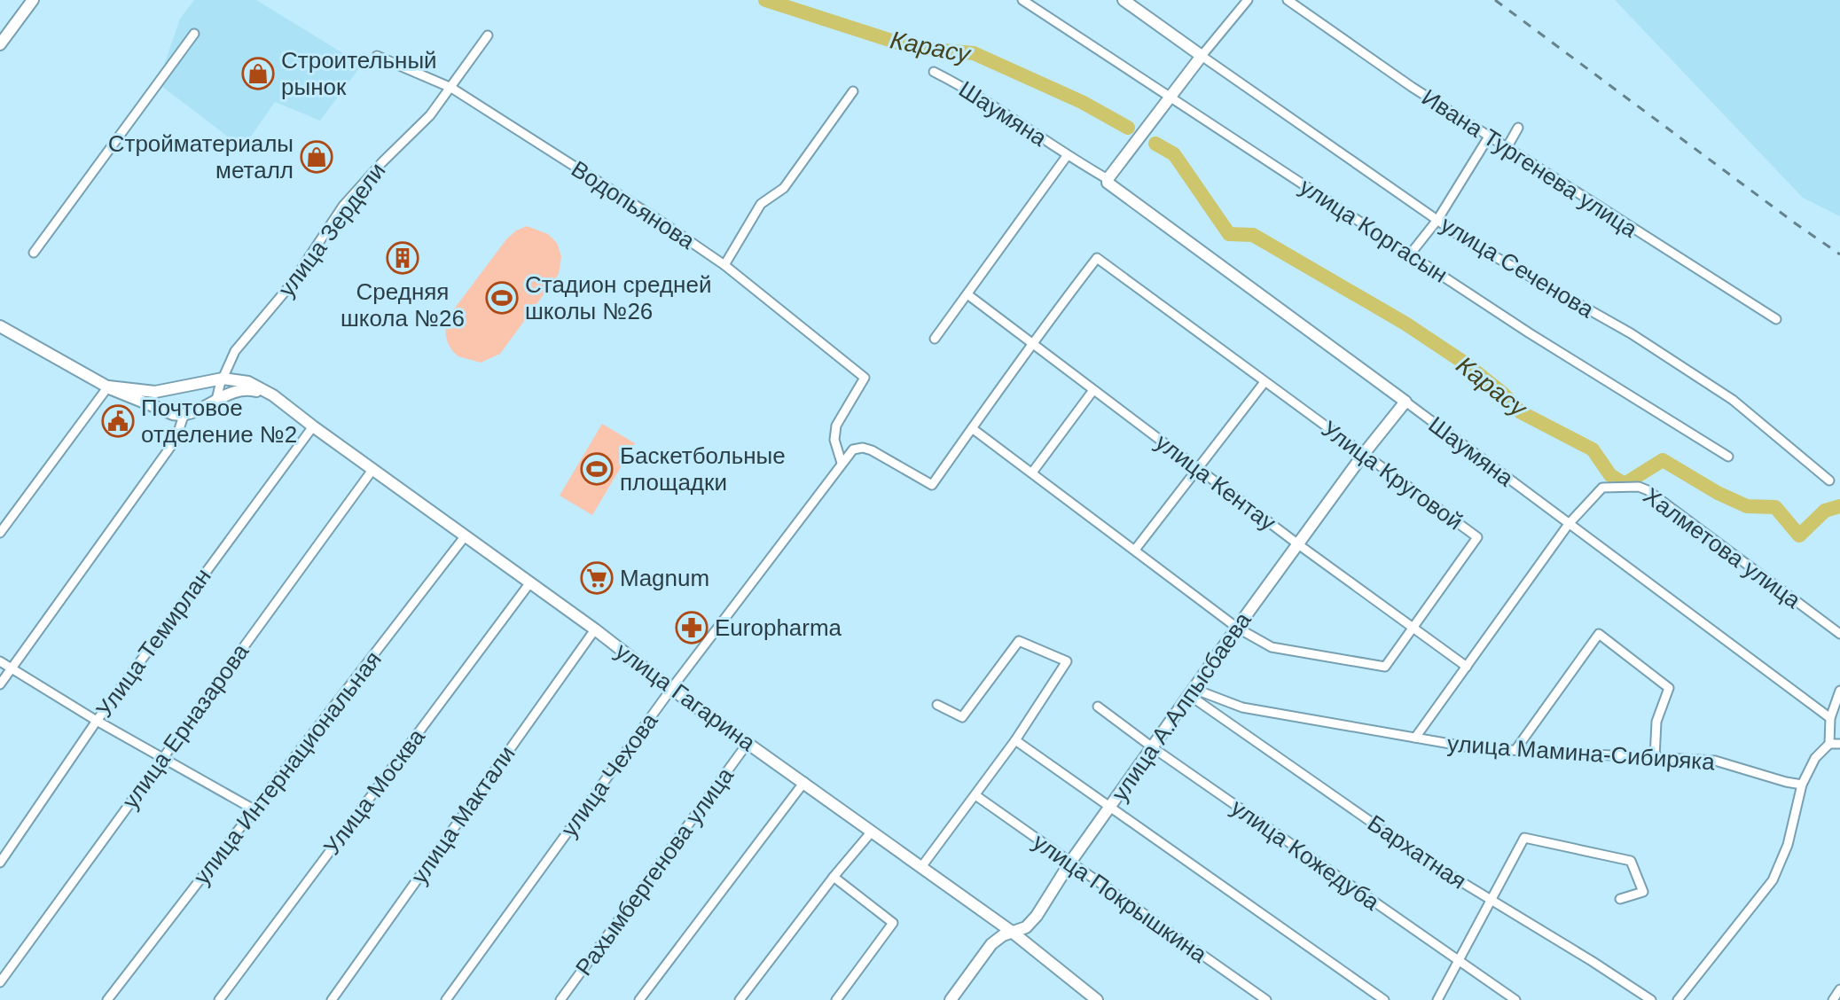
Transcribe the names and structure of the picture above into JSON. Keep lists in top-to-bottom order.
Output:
{
  "streets": {
    "main road": [
      "Шаумяна",
      "улица Сеченова",
      "улица Гагарина",
      "улица А.Алпысбаева"
    ],
    "street": [
      "Ивана Тургенева улица",
      "Водопьянова",
      "улица Зердели",
      "улица Коргасын",
      "Улица Круговой",
      "улица Кентау",
      "Халметова улица",
      "Улица Темирлан",
      "улица Ерназарова",
      "улица Мамина-Сибиряка",
      "улица Интернациональная",
      "улица Чехова",
      "Улица Москва",
      "улица Мактали",
      "Бархатная",
      "улица Кожедуба",
      "Рахымбергенова улица",
      "улица Покрышкина"
    ]
  },
  "crossings": [
    ["Шаумяна", "Халметова улица"],
    ["Шаумяна", "улица А.Алпысбаева"],
    ["Водопьянова", "улица Зердели"],
    ["Водопьянова", "улица Чехова"],
    ["улица Зердели", "улица Гагарина"],
    ["Улица Круговой", "улица Кентау"],
    ["Улица Круговой", "улица А.Алпысбаева"],
    ["Улица Круговой", "улица Чехова"],
    ["улица Кентау", "улица А.Алпысбаева"],
    ["Улица Темирлан", "улица Гагарина"],
    ["улица Гагарина", "улица А.Алпысбаева"],
    ["улица Гагарина", "улица Ерназарова"],
    ["улица Гагарина", "улица Интернациональная"],
    ["улица Гагарина", "улица Чехова"],
    ["улица Гагарина", "Улица Москва"],
    ["улица Гагарина", "улица Мактали"],
    ["улица Гагарина", "Рахымбергенова улица"],
    ["улица А.Алпысбаева", "улица Мамина-Сибиряка"],
    ["улица А.Алпысбаева", "Бархатная"],
    ["улица А.Алпысбаева", "улица Кожедуба"],
    ["улица А.Алпысбаева", "улица Покрышкина"],
    ["улица Мамина-Сибиряка", "Бархатная"]
  ],
  "water": ["Карасу"],
  "places": {
    "shop": ["Строительный рынок", "Стройматериалы металл"],
    "building": ["Средняя школа №26"],
    "sports": ["Стадион средней школы №26", "Баскетбольные площадки"],
    "public building": ["Почтовое отделение №2"],
    "supermarket": ["Magnum"],
    "pharmacy": ["Europharma"]
  }
}
